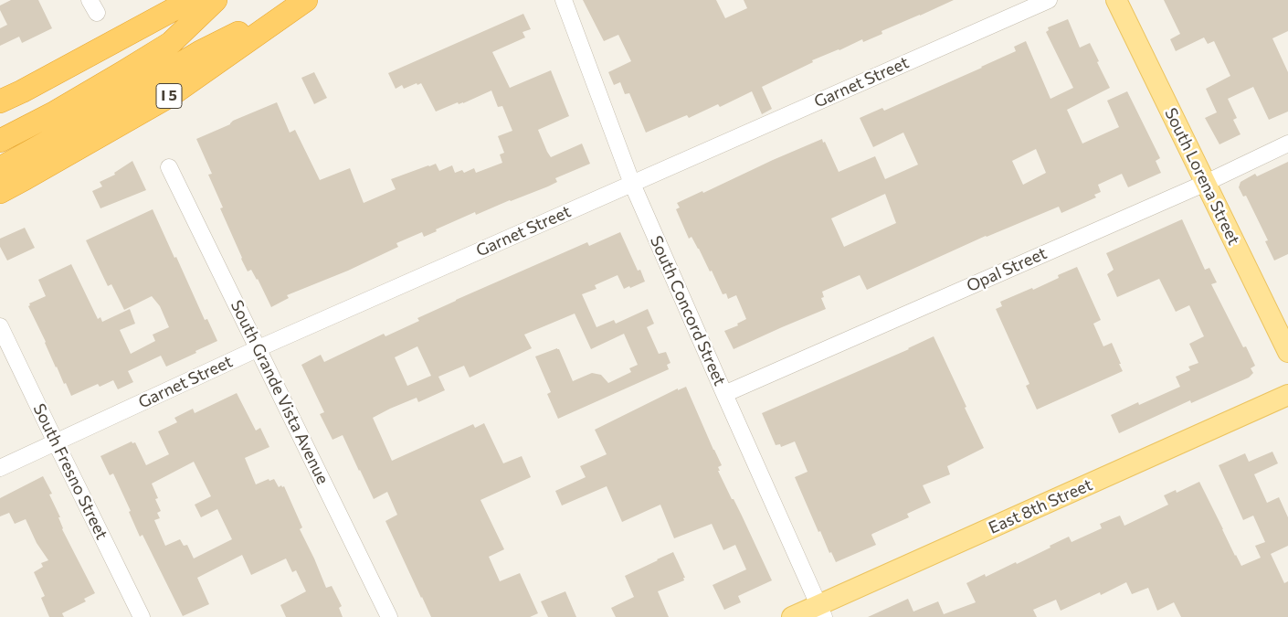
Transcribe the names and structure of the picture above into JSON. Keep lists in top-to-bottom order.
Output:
{
  "streets": {
    "highway": ["I 5"],
    "main road": ["South Lorena Street", "East 8th Street"],
    "street": [
      "Garnet Street",
      "Opal Street",
      "South Concord Street",
      "South Grande Vista Avenue",
      "South Fresno Street"
    ]
  },
  "crossings": [
    ["Garnet Street", "South Concord Street"],
    ["Garnet Street", "South Grande Vista Avenue"],
    ["Garnet Street", "South Fresno Street"],
    ["South Lorena Street", "Opal Street"],
    ["Opal Street", "South Concord Street"],
    ["South Concord Street", "East 8th Street"]
  ]
}
